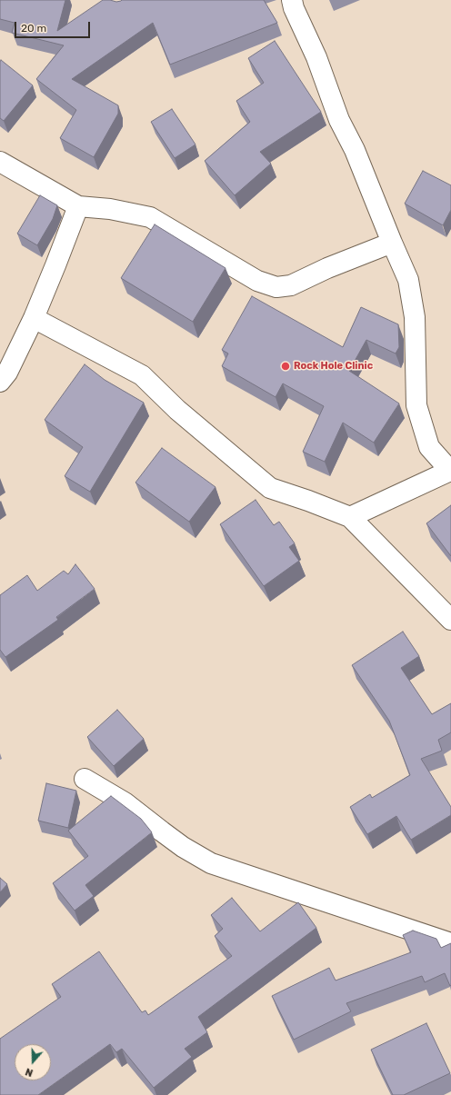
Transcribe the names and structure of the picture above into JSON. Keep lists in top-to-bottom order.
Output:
{
  "places": ["Rock Hole Clinic"],
  "scale_bar": "20 m",
  "north": "bottom"
}
